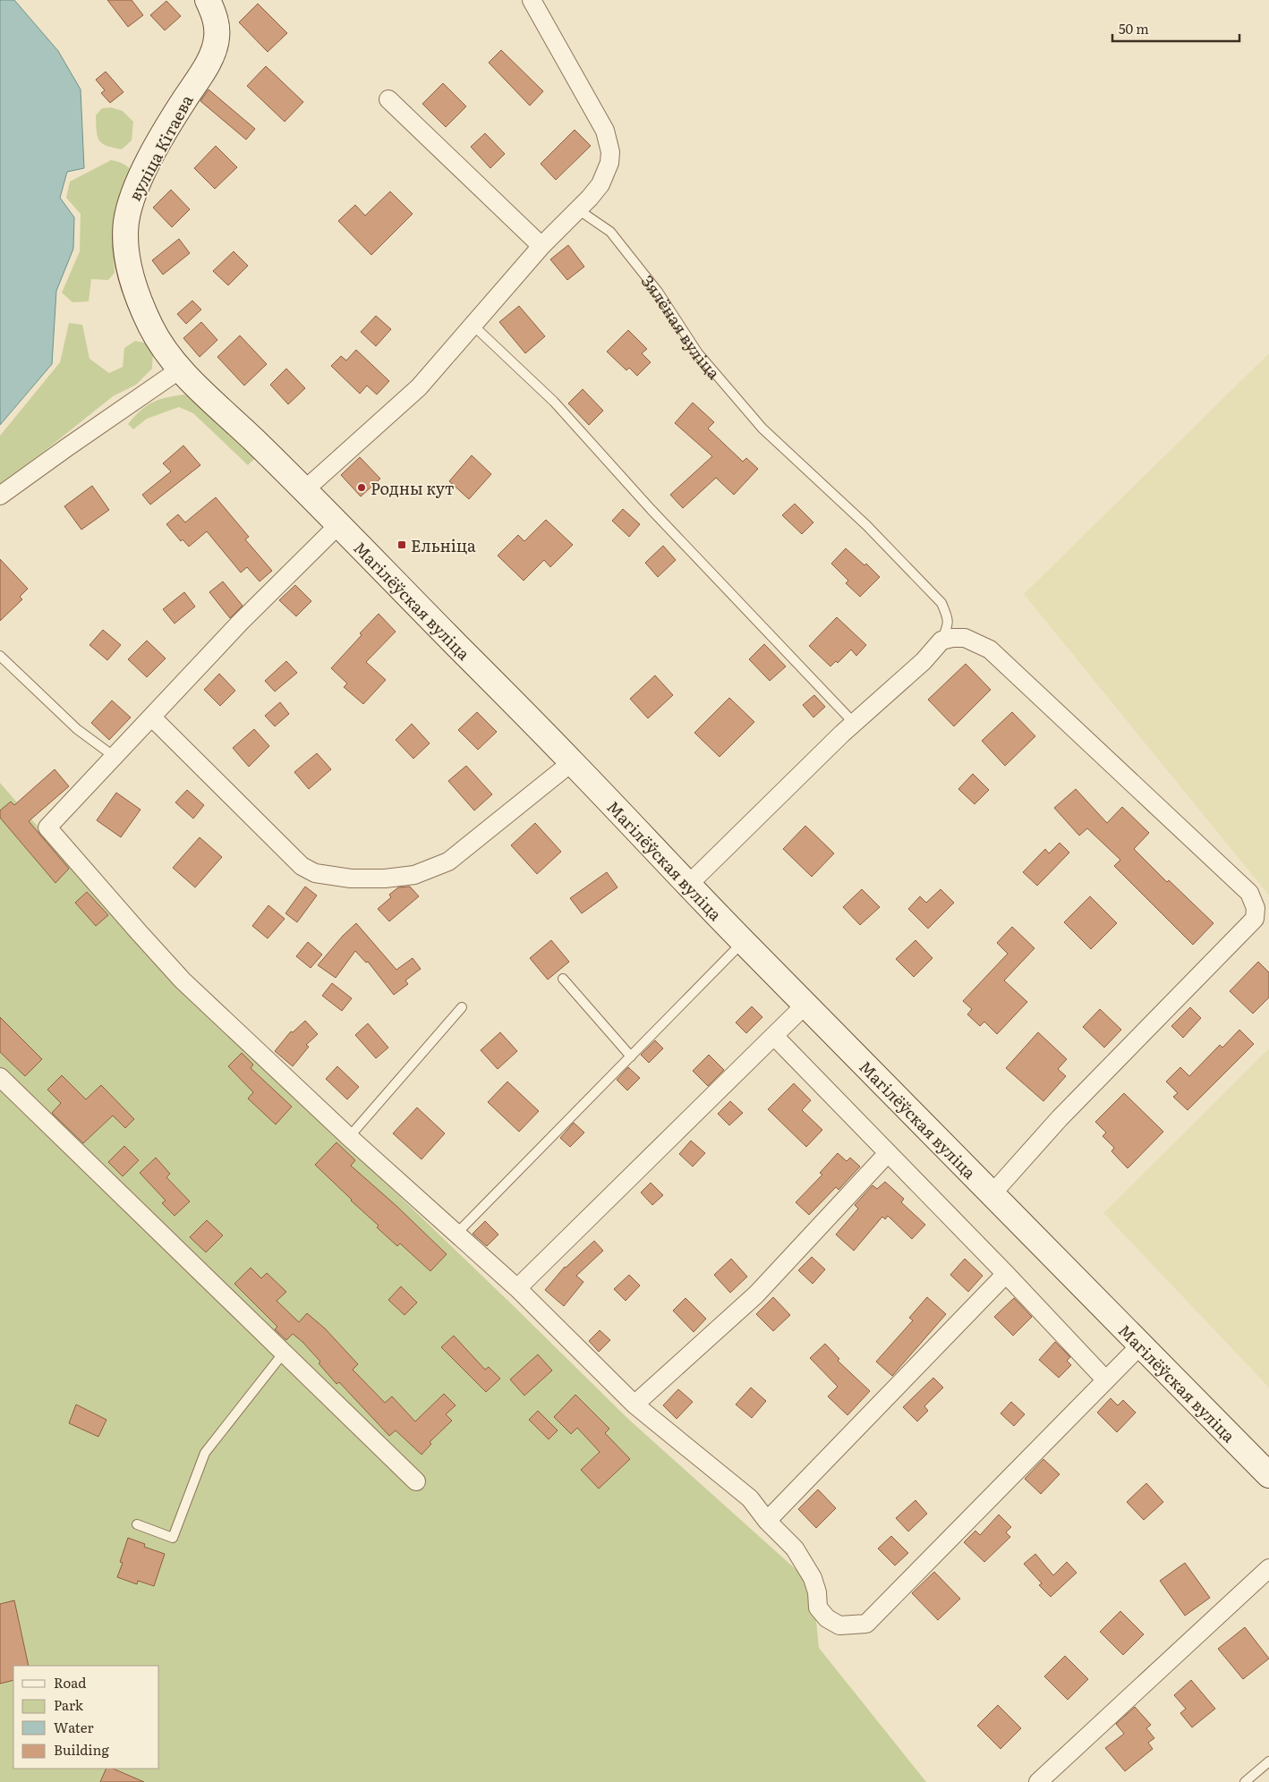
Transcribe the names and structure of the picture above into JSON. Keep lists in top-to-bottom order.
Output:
{
  "streets": {
    "main road": ["вуліца Кітаева", "Магілёўская вуліца"],
    "lane": ["Зялёная вуліца"]
  },
  "crossings": [
    ["вуліца Кітаева", "Магілёўская вуліца"]
  ],
  "places": {
    "other": ["Родны кут"],
    "transit": ["Ельніца"]
  },
  "legend": [
    "Road",
    "Park",
    "Water",
    "Building"
  ],
  "scale_bar": "50 m"
}
